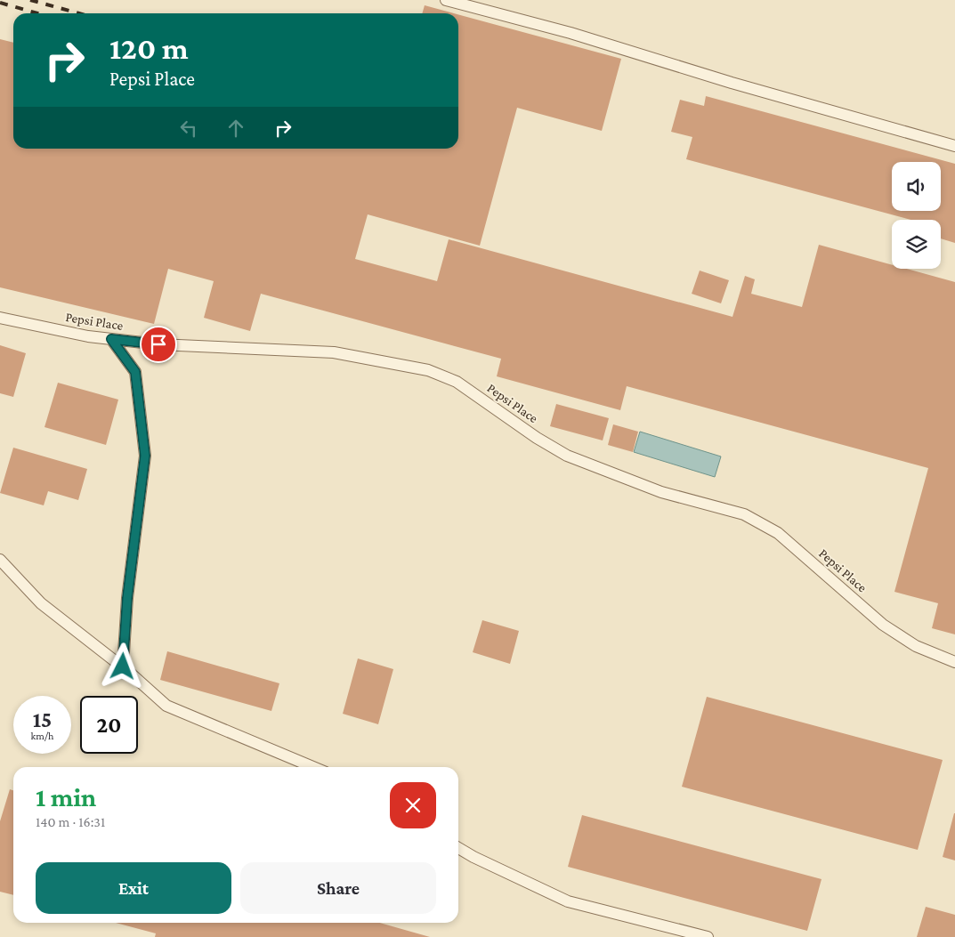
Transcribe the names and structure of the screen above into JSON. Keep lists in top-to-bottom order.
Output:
{
  "streets": {
    "lane": ["Pepsi Place"]
  },
  "page": {
    "turn": ["120 m", "Pepsi Place"],
    "speed": "15 km/h",
    "limit": "20",
    "heading": ["1 min", "140 m · 16:31"],
    "buttons": ["Exit", "Share"]
  }
}
